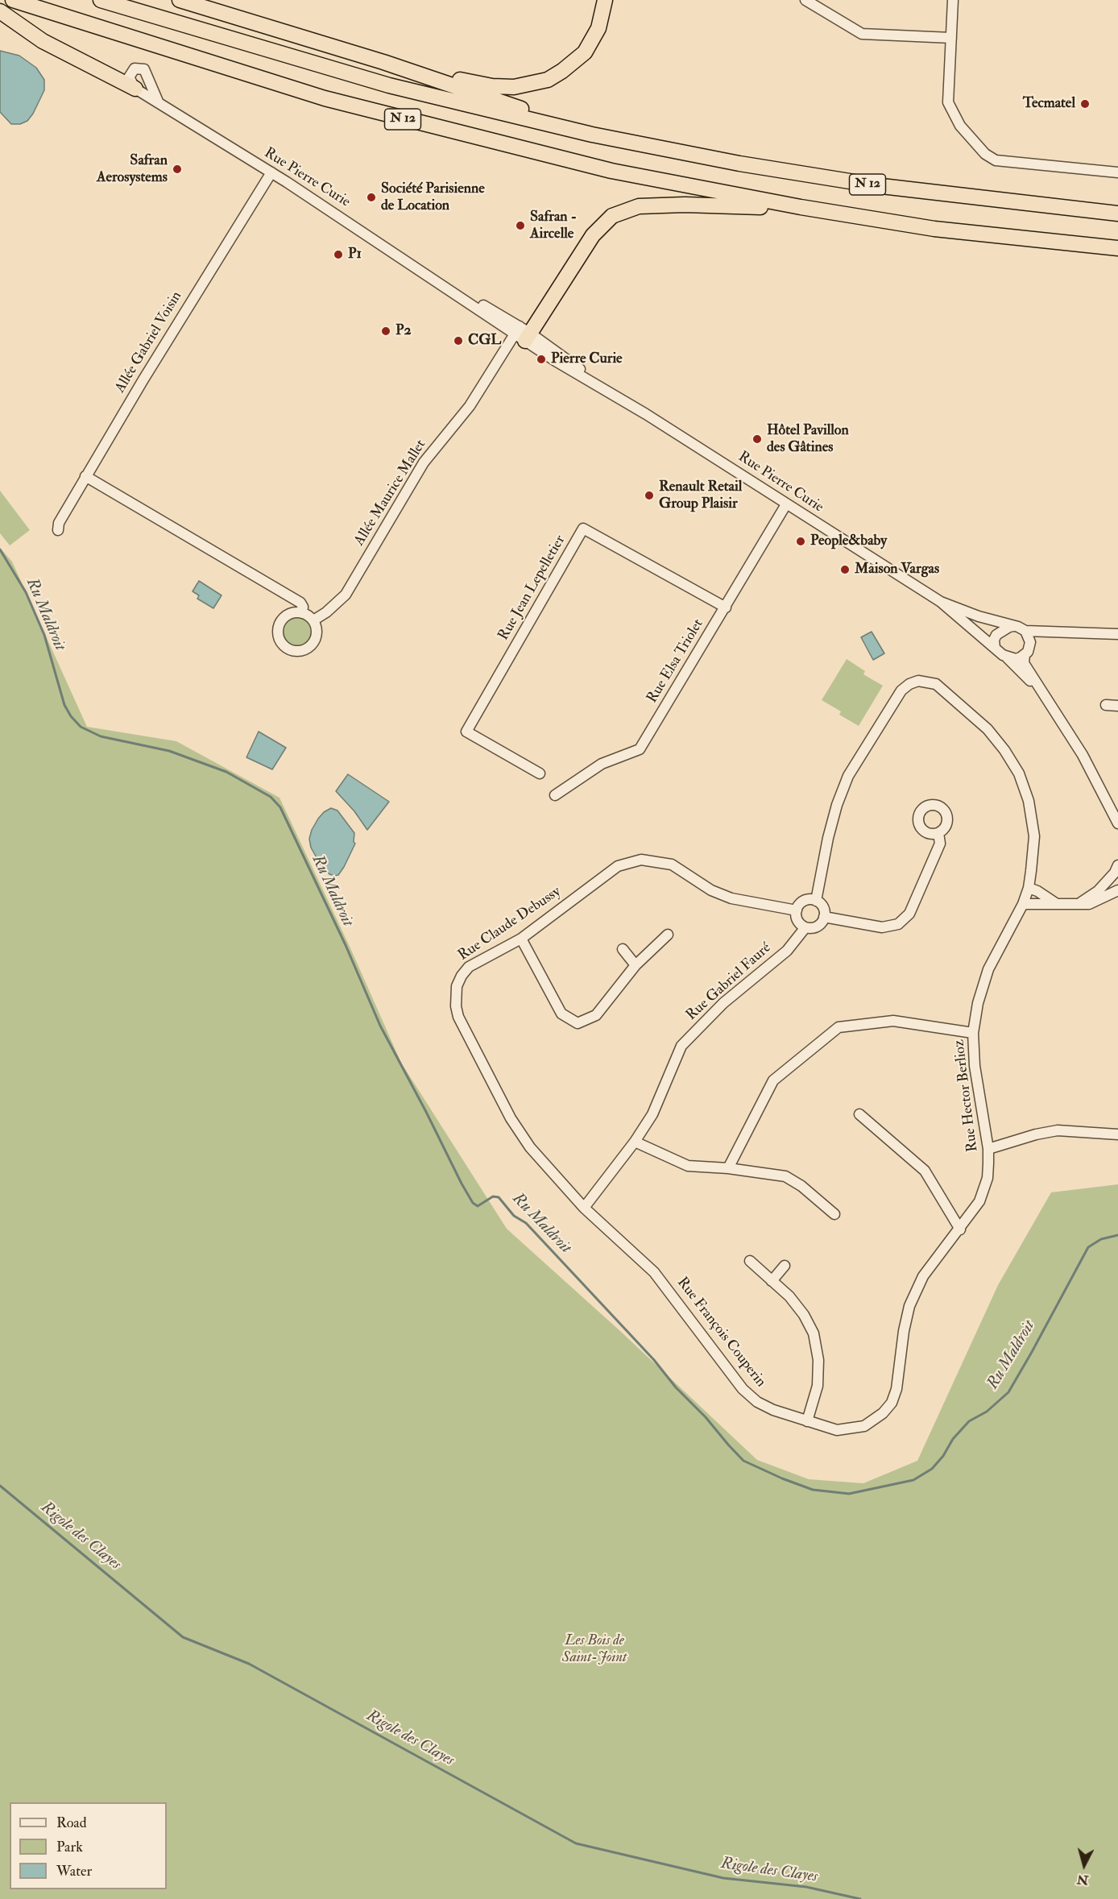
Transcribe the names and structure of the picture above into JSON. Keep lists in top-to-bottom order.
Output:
{
  "streets": {
    "highway": ["N 12"],
    "street": [
      "Rue Pierre Curie",
      "Allée Gabriel Voisin",
      "Allée Maurice Mallet",
      "Rue Jean Lepelletier",
      "Rue Elsa Triolet",
      "Rue Claude Debussy",
      "Rue Gabriel Fauré",
      "Rue Hector Berlioz",
      "Rue François Couperin"
    ]
  },
  "crossings": [
    ["Rue Pierre Curie", "Allée Gabriel Voisin"],
    ["Rue Pierre Curie", "Allée Maurice Mallet"],
    ["Rue Pierre Curie", "Rue Elsa Triolet"],
    ["Rue Jean Lepelletier", "Rue Elsa Triolet"],
    ["Rue Claude Debussy", "Rue Gabriel Fauré"],
    ["Rue Claude Debussy", "Rue Hector Berlioz"],
    ["Rue Claude Debussy", "Rue François Couperin"],
    ["Rue Gabriel Fauré", "Rue Hector Berlioz"],
    ["Rue Gabriel Fauré", "Rue François Couperin"],
    ["Rue Hector Berlioz", "Rue François Couperin"]
  ],
  "water": ["Ru Maldroit", "Rigole des Clayes"],
  "parks": ["Les Bois de Saint-Joint"],
  "places": [
    "Tecmatel",
    "Safran Aerosystems",
    "Société Parisienne de Location",
    "Safran - Aircelle",
    "P1",
    "P2",
    "CGL",
    "Pierre Curie",
    "Hôtel Pavillon des Gâtines",
    "Renault Retail Group Plaisir",
    "People&baby",
    "Maison Vargas"
  ],
  "legend": ["Road", "Park", "Water"],
  "north": "bottom"
}
